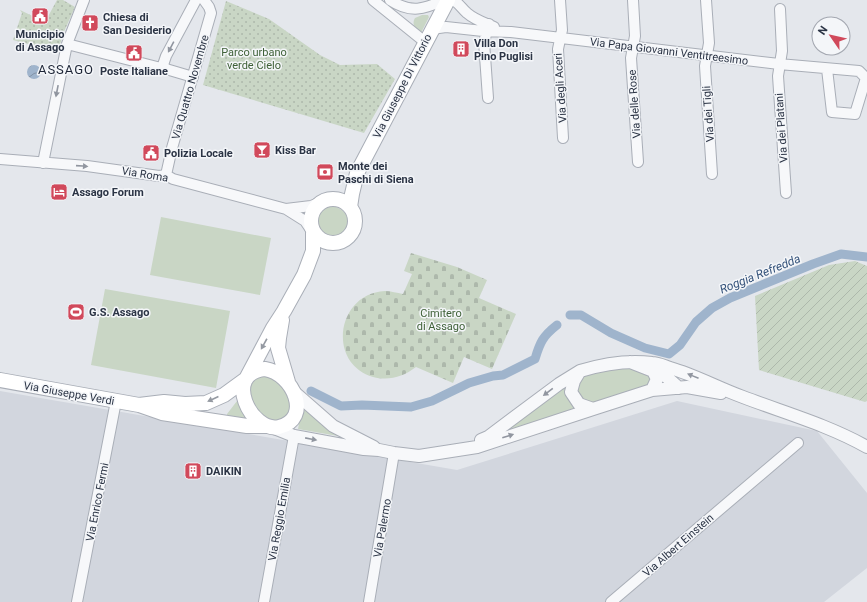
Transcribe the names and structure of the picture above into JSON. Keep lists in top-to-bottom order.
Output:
{
  "streets": {
    "main road": ["Via Giuseppe Di Vittorio", "Via Giuseppe Verdi"],
    "street": [
      "Via Papa Giovanni Ventitreesimo",
      "Via Quattro Novembre",
      "Via degli Aceri",
      "Via delle Rose",
      "Via dei Tigli",
      "Via dei Platani",
      "Via Roma",
      "Via Enrico Fermi",
      "Via Reggio Emilia",
      "Via Palermo",
      "Via Albert Einstein"
    ]
  },
  "crossings": [
    ["Via Papa Giovanni Ventitreesimo", "Via Giuseppe Di Vittorio"],
    ["Via Papa Giovanni Ventitreesimo", "Via degli Aceri"],
    ["Via Papa Giovanni Ventitreesimo", "Via delle Rose"],
    ["Via Papa Giovanni Ventitreesimo", "Via dei Tigli"],
    ["Via Papa Giovanni Ventitreesimo", "Via dei Platani"],
    ["Via Giuseppe Di Vittorio", "Via Roma"],
    ["Via Quattro Novembre", "Via Roma"],
    ["Via Giuseppe Verdi", "Via Enrico Fermi"]
  ],
  "districts": ["ASSAGO"],
  "water": ["Roggia Refredda"],
  "parks": ["Parco urbano verde Cielo", "Cimitero di Assago"],
  "places": {
    "public building": ["Municipio di Assago", "Poste Italiane", "Polizia Locale"],
    "church": ["Chiesa di San Desiderio"],
    "building": ["Villa Don Pino Puglisi", "DAIKIN"],
    "bar": ["Kiss Bar"],
    "bank": ["Monte dei Paschi di Siena"],
    "hotel": ["Assago Forum"],
    "sports": ["G.S. Assago"]
  },
  "north": "top left"
}
